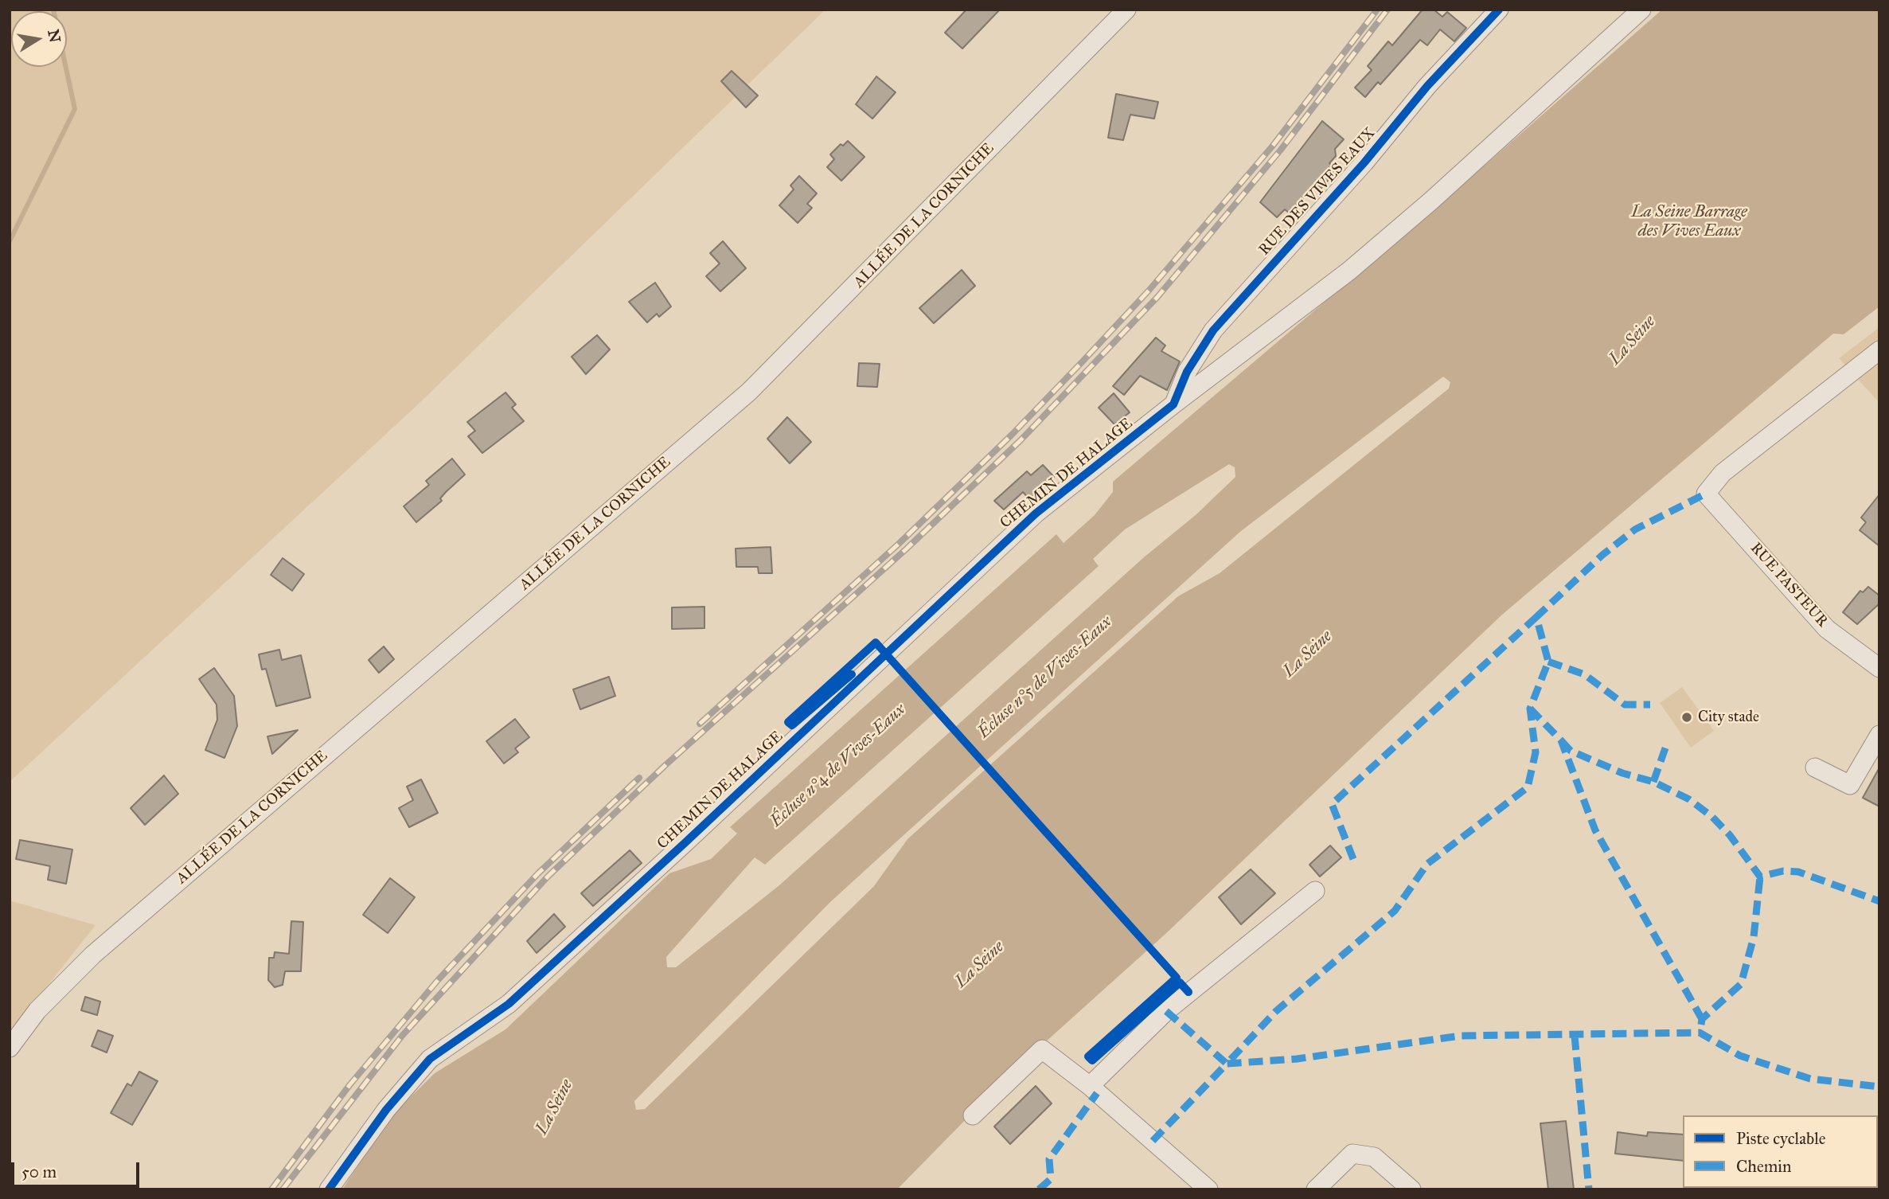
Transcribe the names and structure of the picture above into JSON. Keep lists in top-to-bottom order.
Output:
{
  "streets": {
    "street": [
      "RUE DES VIVES EAUX",
      "ALLÉE DE LA CORNICHE",
      "CHEMIN DE HALAGE",
      "RUE PASTEUR"
    ]
  },
  "crossings": [
    ["RUE DES VIVES EAUX", "CHEMIN DE HALAGE"]
  ],
  "water": [
    "La Seine Barrage des Vives Eaux",
    "La Seine",
    "Écluse n°5 de Vives-Eaux",
    "Écluse n°4 de Vives-Eaux"
  ],
  "places": ["City stade"],
  "legend": ["Piste cyclable", "Chemin"],
  "scale_bar": "50 m",
  "north": "right"
}
